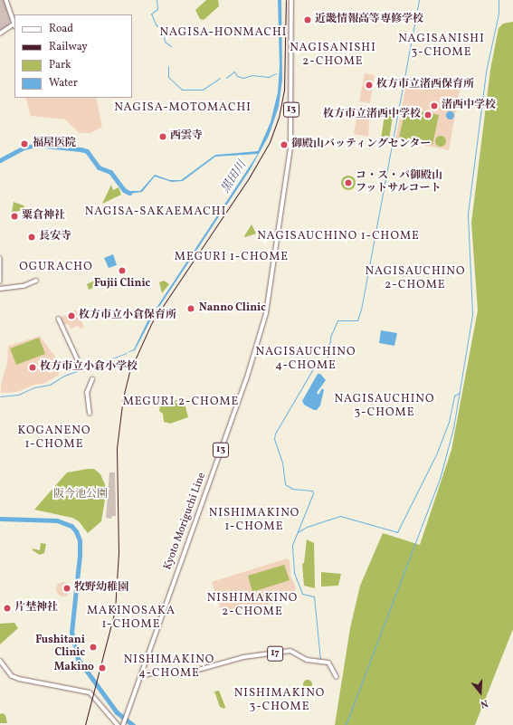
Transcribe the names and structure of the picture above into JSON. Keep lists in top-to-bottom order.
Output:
{
  "streets": {
    "main road": ["13", "Kyoto Moriguchi Line", "17"]
  },
  "crossings": [
    ["Kyoto Moriguchi Line", "17"]
  ],
  "districts": [
    "NAGISA-HONMACHI",
    "NAGISANISHI 3-CHOME",
    "NAGISANISHI 2-CHOME",
    "NAGISA-MOTOMACHI",
    "NAGISA-SAKAEMACHI",
    "NAGISAUCHINO 1-CHOME",
    "MEGURI 1-CHOME",
    "OGURACHO",
    "NAGISAUCHINO 2-CHOME",
    "NAGISAUCHINO 4-CHOME",
    "NAGISAUCHINO 3-CHOME",
    "MEGURI 2-CHOME",
    "KOGANENO 1-CHOME",
    "NISHIMAKINO 1-CHOME",
    "NISHIMAKINO 2-CHOME",
    "MAKINOSAKA 1-CHOME",
    "NISHIMAKINO 4-CHOME",
    "NISHIMAKINO 3-CHOME"
  ],
  "water": ["黒田川"],
  "parks": ["阪今池公園"],
  "places": [
    "近畿情報高等専修学校",
    "枚方市立渚西保育所",
    "渚西中学校",
    "枚方市立渚西中学校",
    "西雲寺",
    "福屋医院",
    "御殿山バッティングセンター",
    "コ・ス・パ御殿山 フットサルコート",
    "粟倉神社",
    "長安寺",
    "Fujii Clinic",
    "Nanno Clinic",
    "枚方市立小倉保育所",
    "枚方市立小倉小学校",
    "牧野幼稚園",
    "片埜神社",
    "Fushitani Clinic",
    "Makino"
  ],
  "legend": [
    "Road",
    "Railway",
    "Park",
    "Water"
  ],
  "north": "bottom"
}
